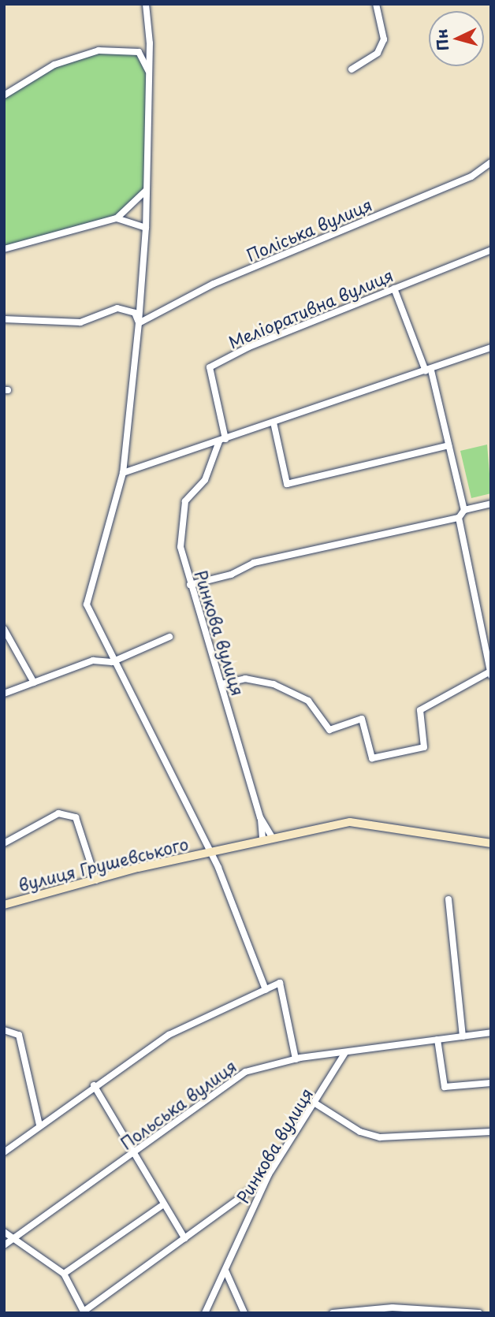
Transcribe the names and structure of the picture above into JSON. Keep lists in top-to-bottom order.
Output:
{
  "streets": {
    "main road": ["вулиця Грушевського"],
    "street": [
      "Поліська вулиця",
      "Меліоративна вулиця",
      "Ринкова вулиця",
      "Польська вулиця"
    ]
  },
  "crossings": [
    ["Меліоративна вулиця", "Ринкова вулиця"],
    ["Ринкова вулиця", "вулиця Грушевського"],
    ["Ринкова вулиця", "Польська вулиця"]
  ],
  "north": "left"
}
